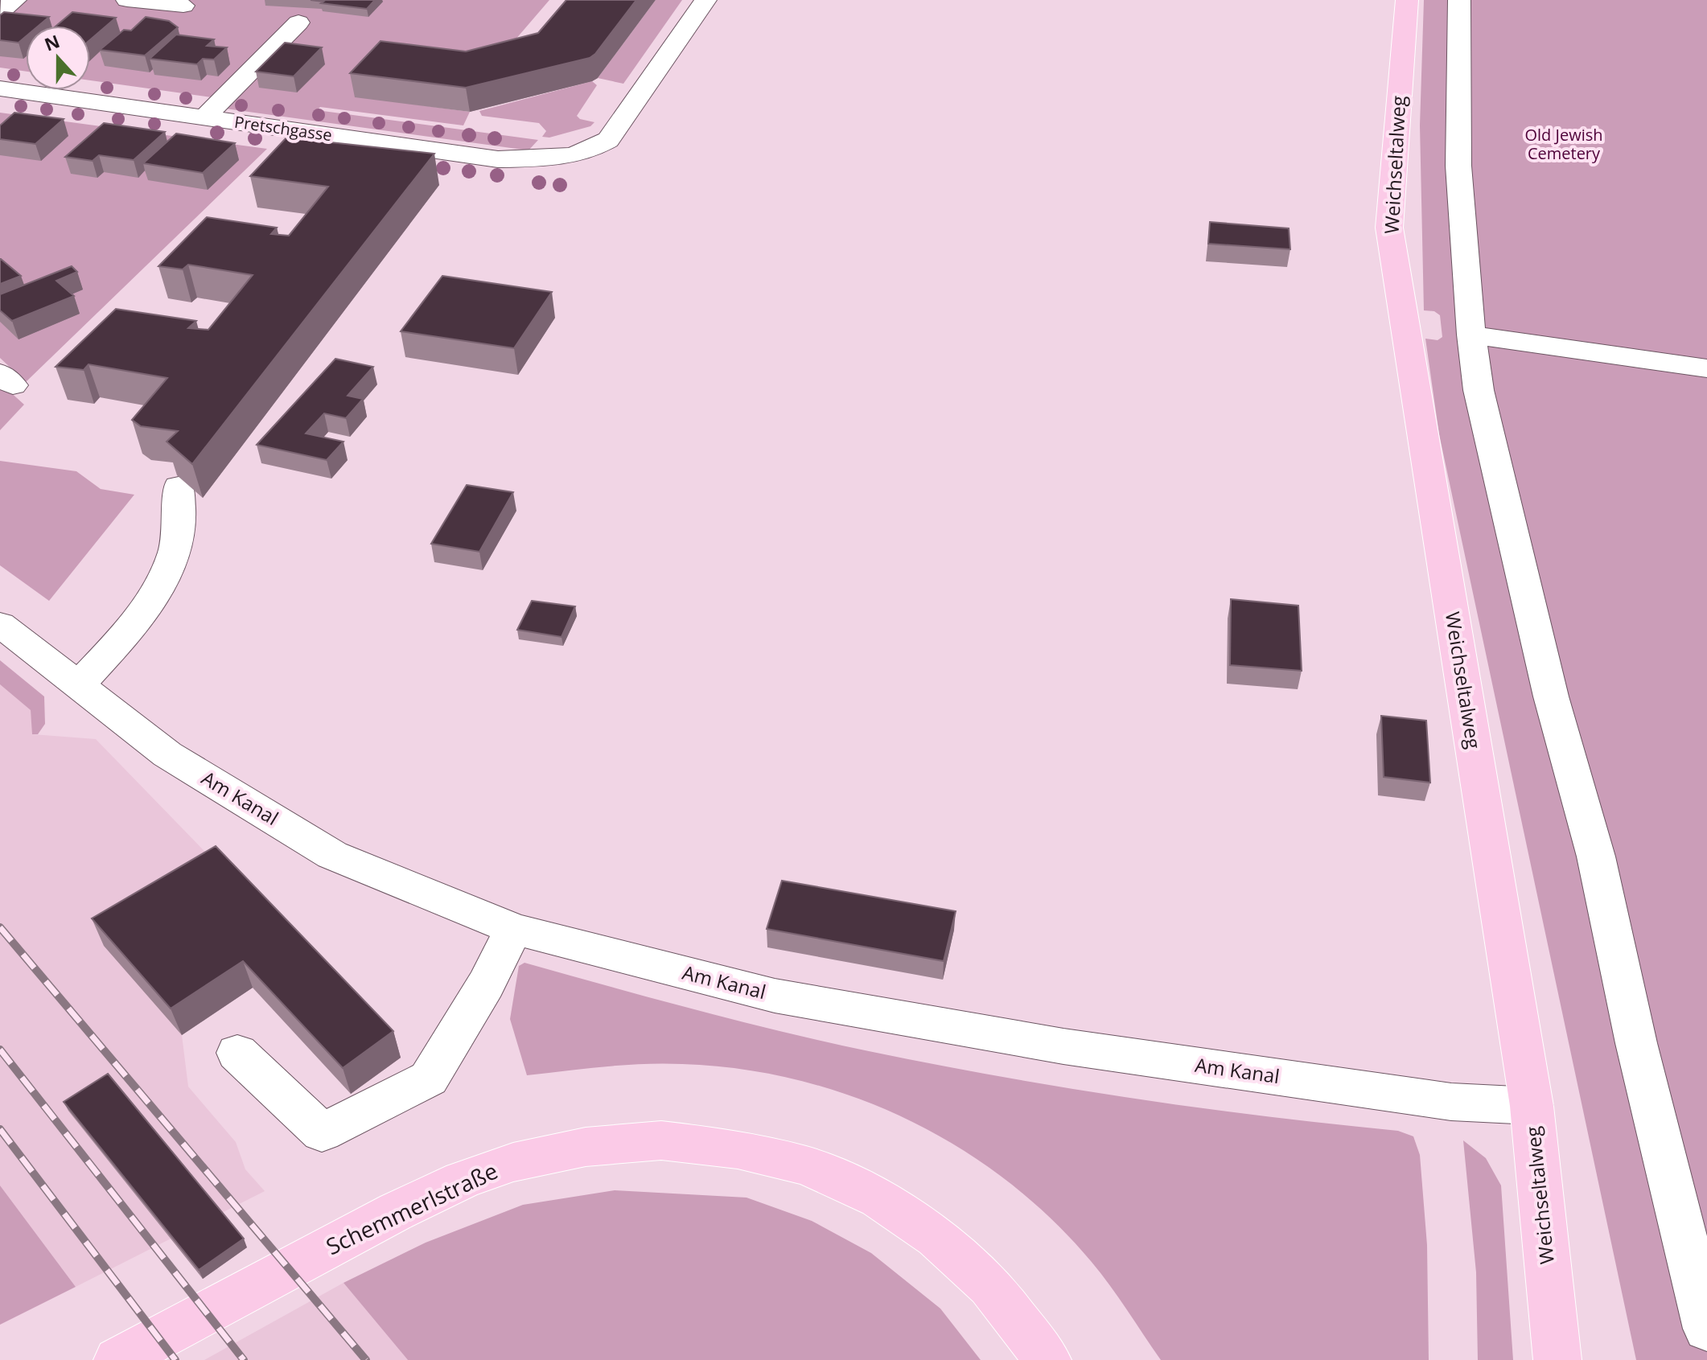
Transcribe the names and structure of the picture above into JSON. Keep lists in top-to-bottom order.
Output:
{
  "streets": {
    "main road": ["Weichseltalweg", "Schemmerlstraße"],
    "street": ["Pretschgasse", "Am Kanal"]
  },
  "crossings": [
    ["Weichseltalweg", "Am Kanal"]
  ],
  "parks": ["Old Jewish Cemetery"],
  "north": "top"
}
